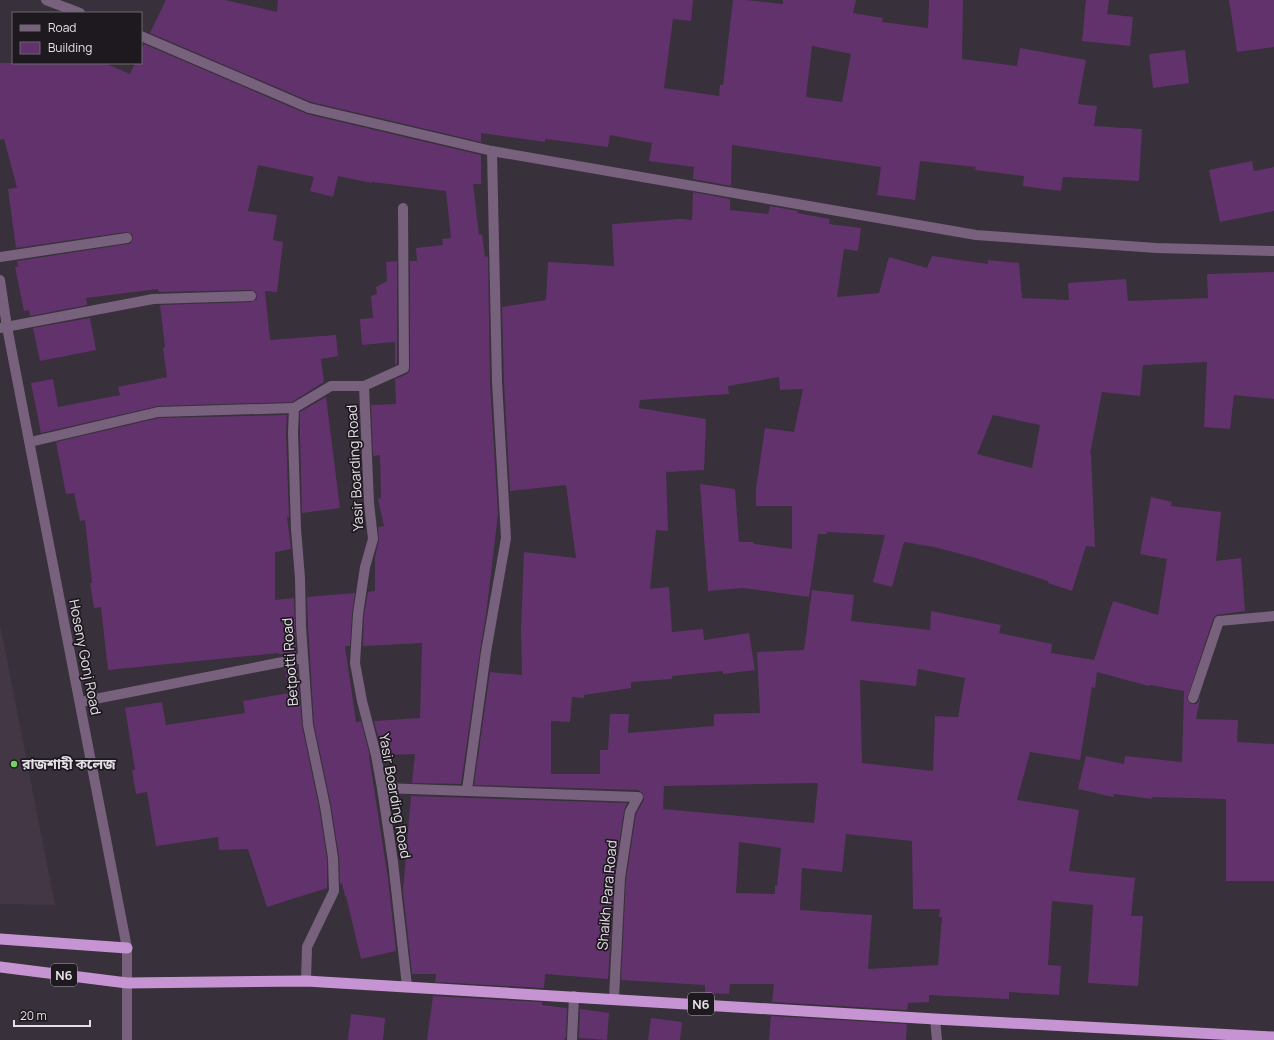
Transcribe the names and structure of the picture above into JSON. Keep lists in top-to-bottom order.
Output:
{
  "streets": {
    "highway": ["N6"],
    "street": [
      "Yasir Boarding Road",
      "Hoseny Gonj Road",
      "Betpotti Road",
      "Shaikh Para Road"
    ]
  },
  "crossings": [
    ["Yasir Boarding Road", "N6"],
    ["Hoseny Gonj Road", "N6"],
    ["Betpotti Road", "N6"],
    ["Shaikh Para Road", "N6"]
  ],
  "places": ["রাজশাহী কলেজ"],
  "legend": ["Road", "Building"],
  "scale_bar": "20 m"
}
